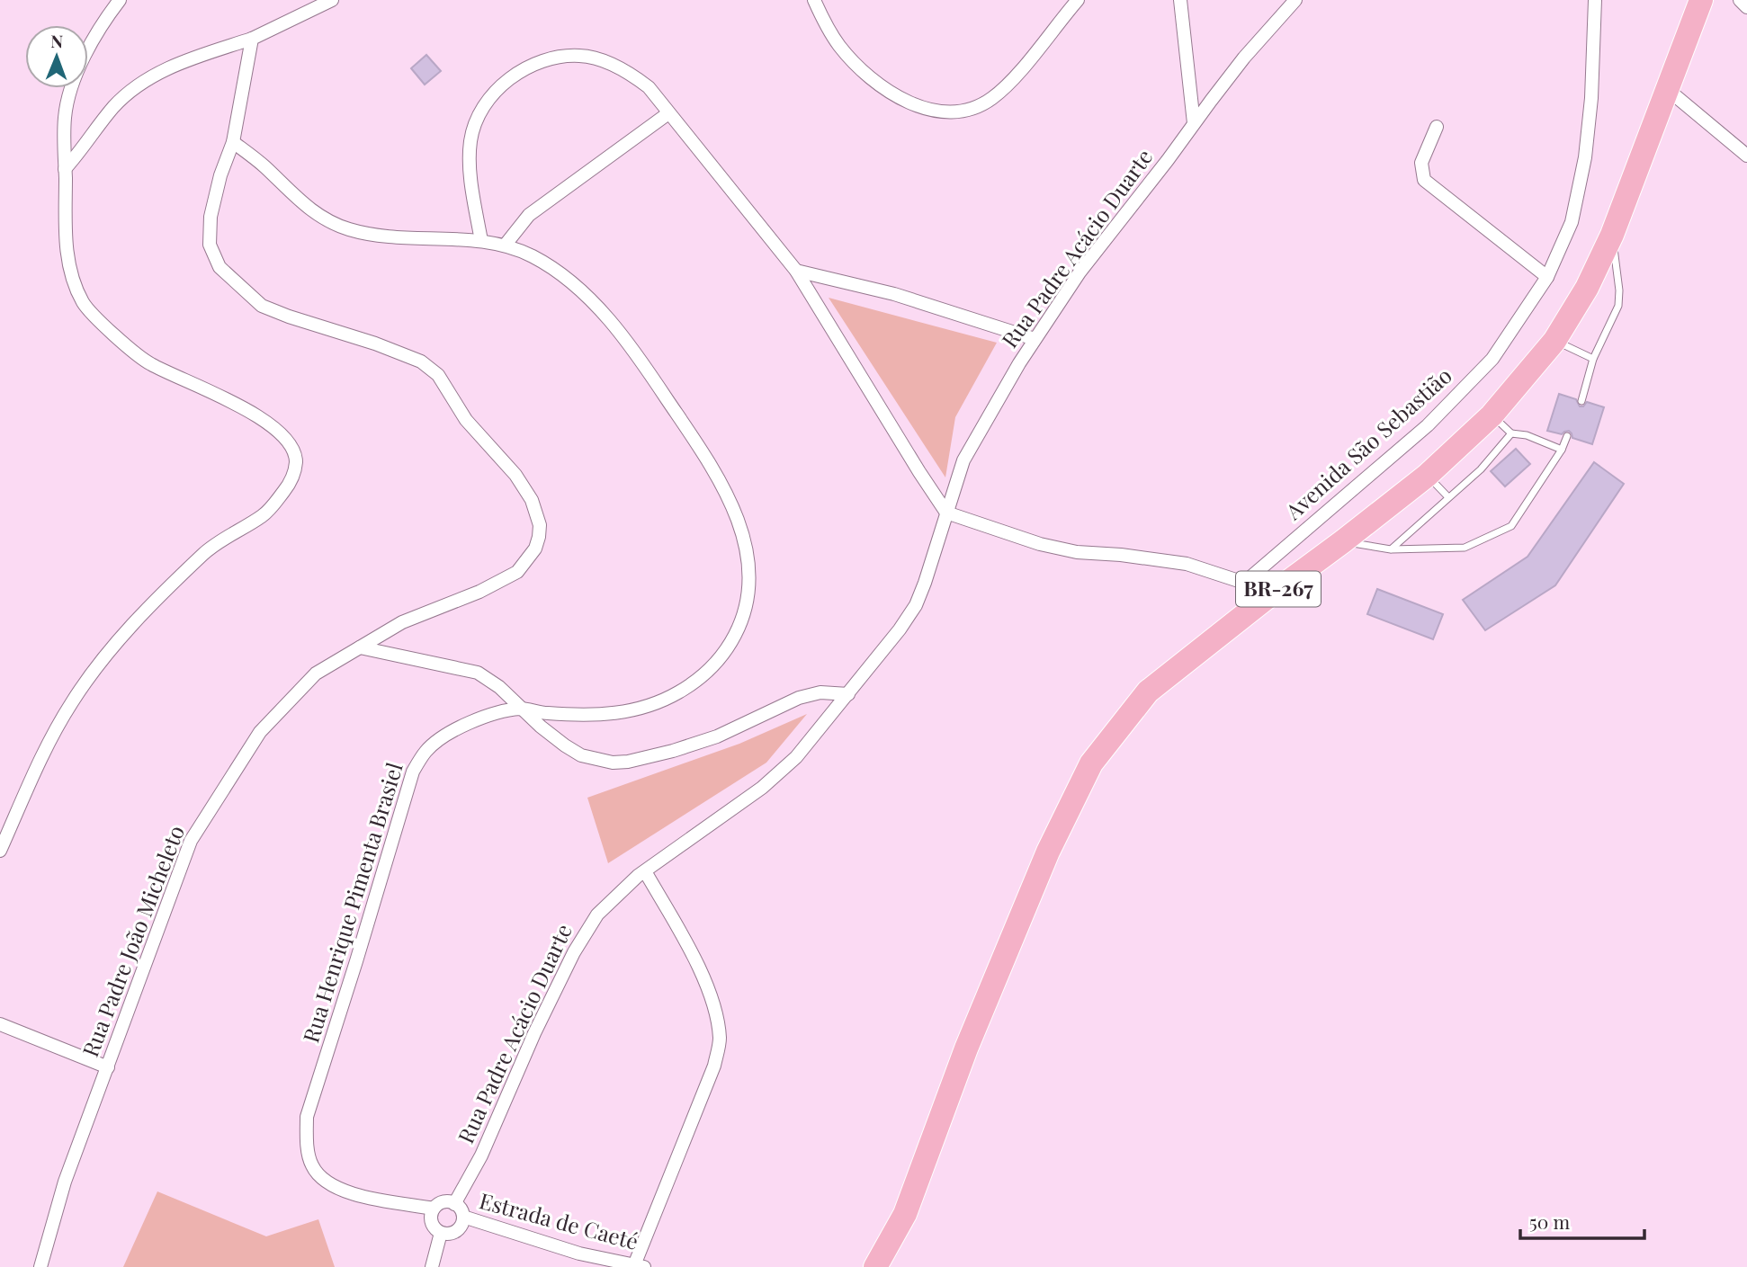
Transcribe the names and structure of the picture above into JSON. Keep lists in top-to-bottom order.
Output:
{
  "streets": {
    "highway": ["BR-267"],
    "street": [
      "Rua Padre Acácio Duarte",
      "Avenida São Sebastião",
      "Rua Henrique Pimenta Brasiel",
      "Rua Padre João Micheleto",
      "Estrada de Caeté"
    ]
  },
  "crossings": [
    ["Rua Padre Acácio Duarte", "Rua Henrique Pimenta Brasiel"],
    ["Rua Padre Acácio Duarte", "Estrada de Caeté"],
    ["Rua Henrique Pimenta Brasiel", "Rua Padre João Micheleto"],
    ["Rua Henrique Pimenta Brasiel", "Estrada de Caeté"]
  ],
  "scale_bar": "50 m",
  "north": "top"
}
